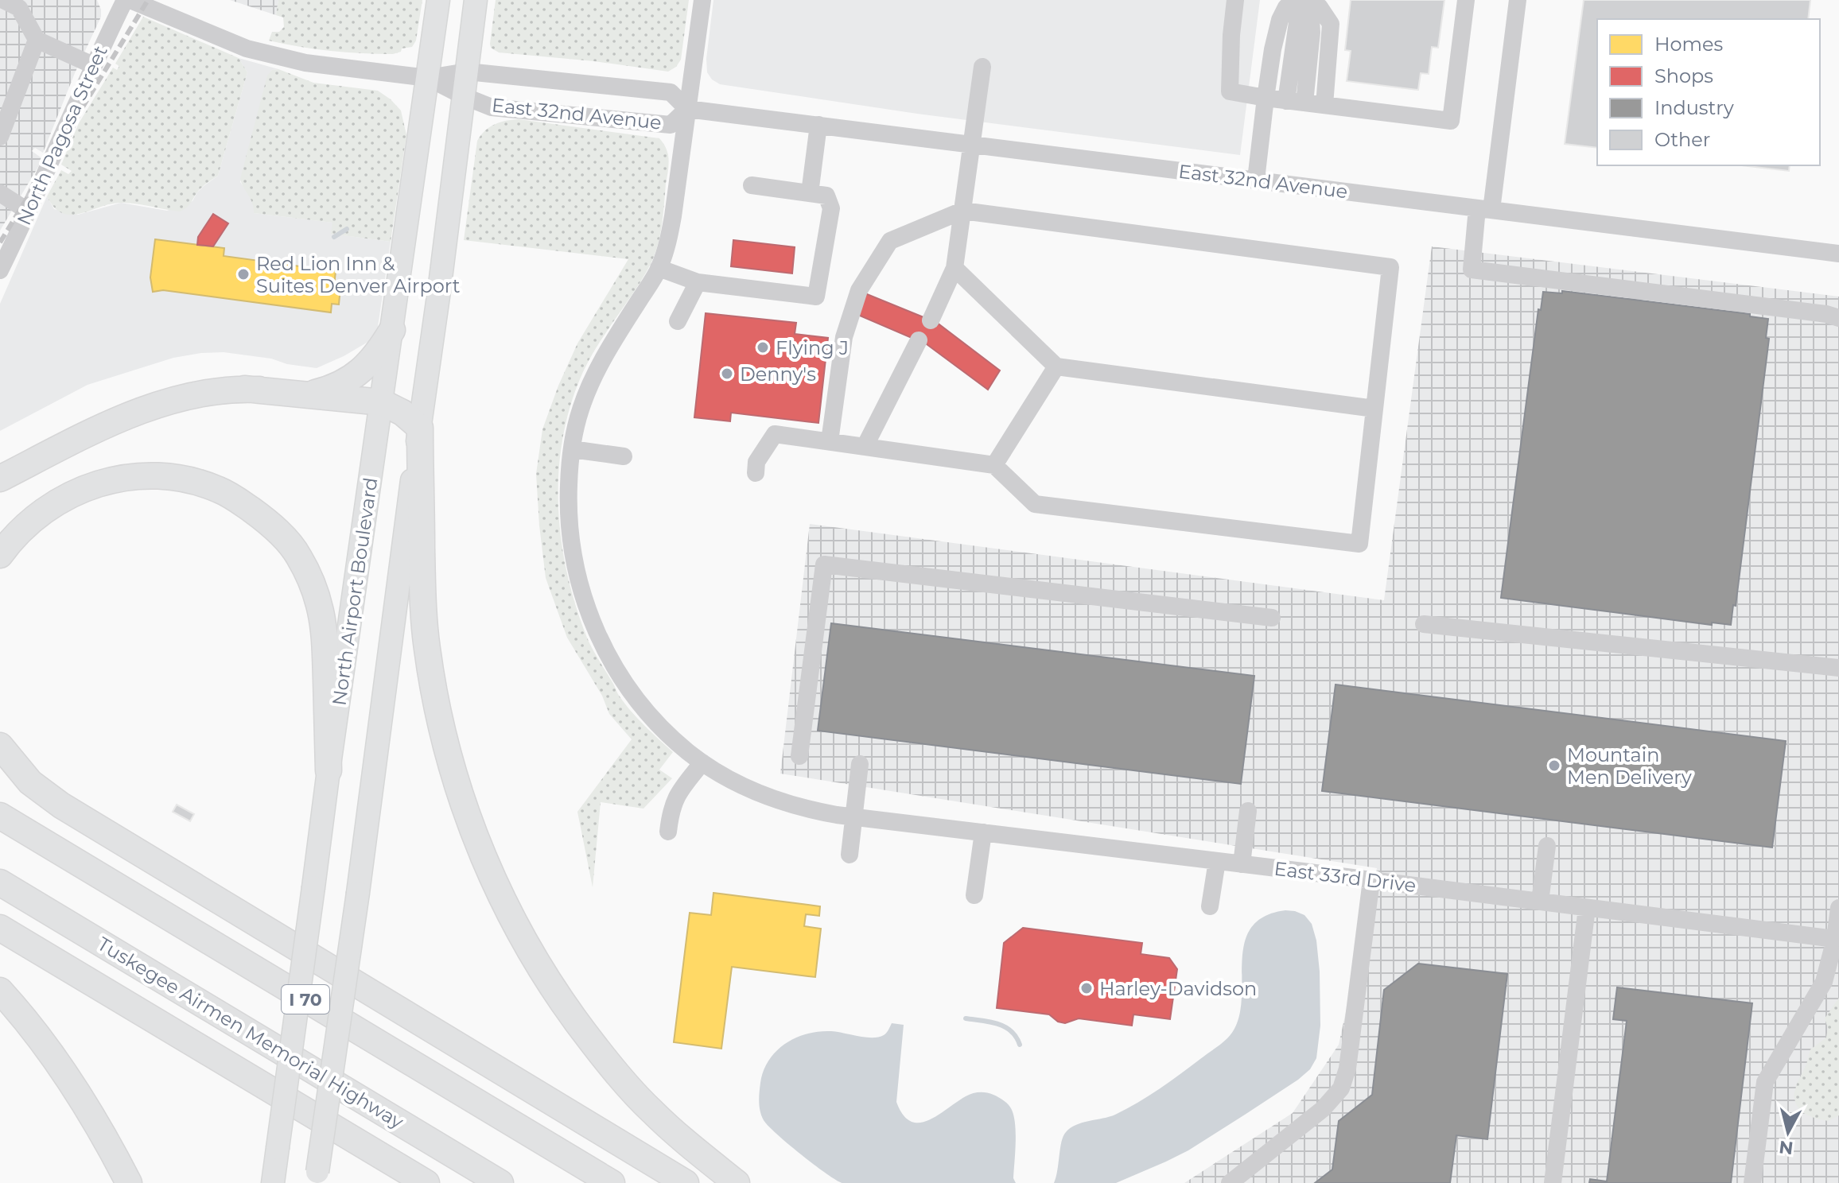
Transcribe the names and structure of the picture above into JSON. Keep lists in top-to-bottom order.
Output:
{
  "streets": {
    "highway": ["I 70", "Tuskegee Airmen Memorial Highway"],
    "main road": ["North Airport Boulevard"],
    "street": ["East 32nd Avenue", "North Pagosa Street", "East 33rd Drive"]
  },
  "crossings": [
    ["East 32nd Avenue", "North Airport Boulevard"],
    ["East 32nd Avenue", "East 33rd Drive"]
  ],
  "places": [
    "Red Lion Inn & Suites Denver Airport",
    "Flying J",
    "Denny's",
    "Mountain Men Delivery",
    "Harley-Davidson"
  ],
  "legend": [
    "Homes",
    "Shops",
    "Industry",
    "Other"
  ],
  "north": "bottom"
}
